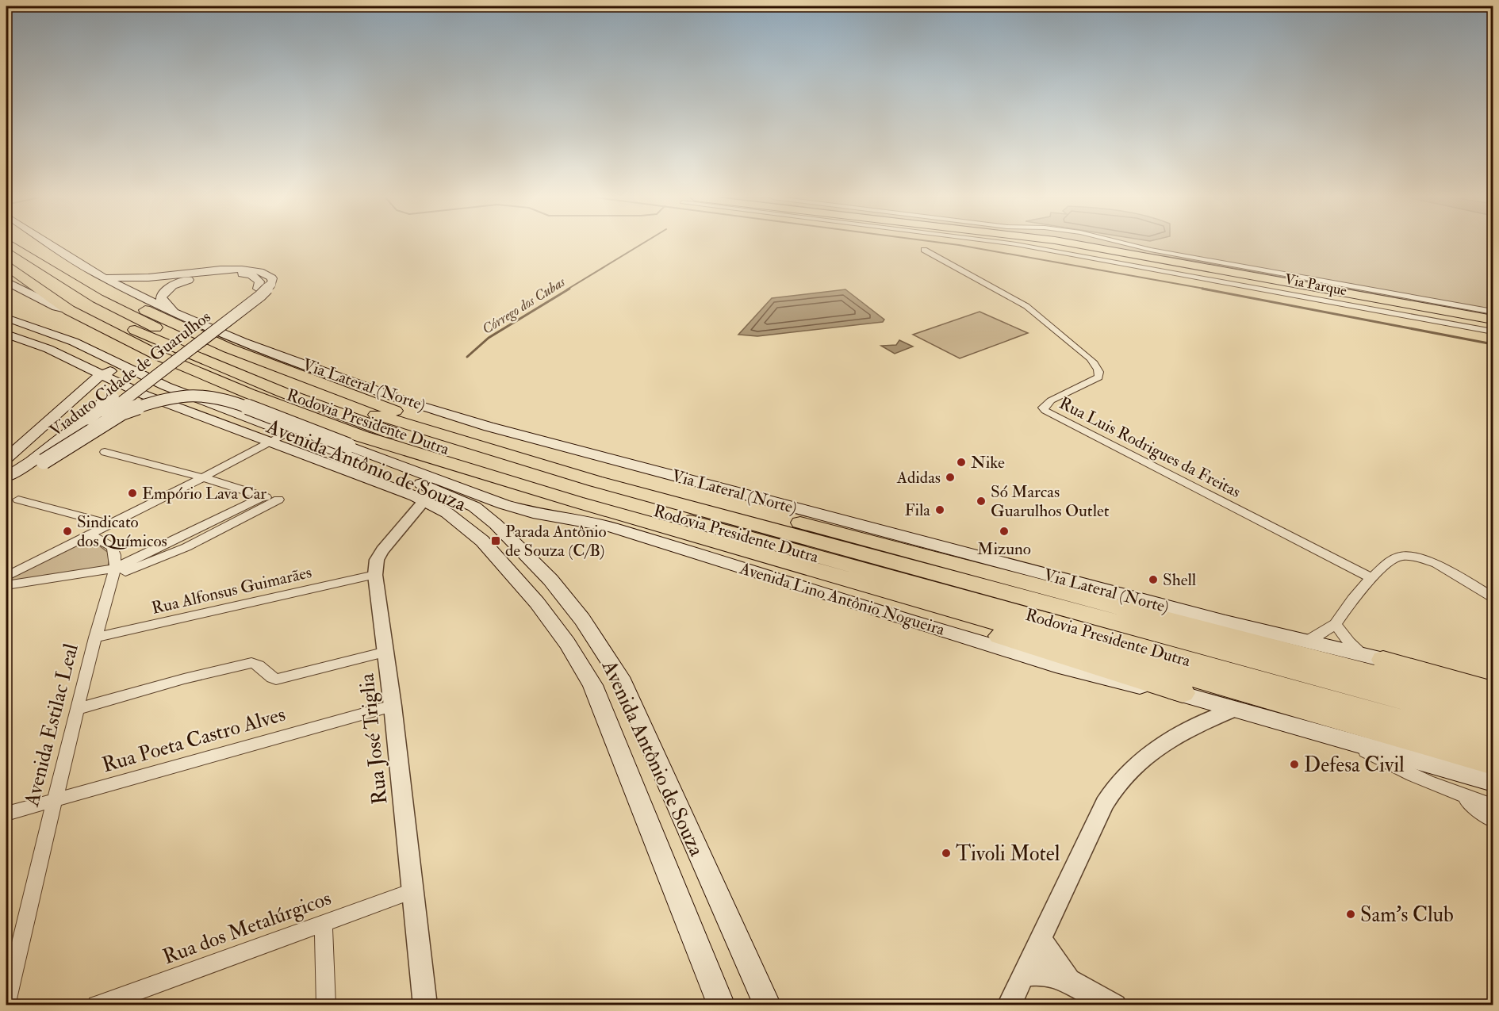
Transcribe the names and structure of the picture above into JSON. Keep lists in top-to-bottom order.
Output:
{
  "streets": {
    "highway": ["Rodovia Presidente Dutra"],
    "main road": [
      "Viaduto Cidade de Guarulhos",
      "Via Lateral (Norte)",
      "Avenida Antônio de Souza",
      "Avenida Lino Antônio Nogueira"
    ],
    "street": [
      "Via Parque",
      "Rua Luis Rodrigues da Freitas",
      "Rua Alfonsus Guimarães",
      "Avenida Estilac Leal",
      "Rua Poeta Castro Alves",
      "Rua José Triglia",
      "Rua dos Metalúrgicos"
    ]
  },
  "crossings": [
    ["Viaduto Cidade de Guarulhos", "Via Lateral (Norte)"],
    ["Viaduto Cidade de Guarulhos", "Avenida Lino Antônio Nogueira"],
    ["Avenida Antônio de Souza", "Rua José Triglia"],
    ["Rua Alfonsus Guimarães", "Avenida Estilac Leal"],
    ["Rua Alfonsus Guimarães", "Rua José Triglia"],
    ["Avenida Estilac Leal", "Rua Poeta Castro Alves"],
    ["Rua Poeta Castro Alves", "Rua José Triglia"],
    ["Rua José Triglia", "Rua dos Metalúrgicos"]
  ],
  "water": ["Córrego dos Cubas"],
  "places": {
    "other": [
      "Nike",
      "Adidas",
      "Empório Lava Car",
      "Só Marcas Guarulhos Outlet",
      "Fila",
      "Sindicato dos Químicos",
      "Mizuno",
      "Shell",
      "Defesa Civil",
      "Tivoli Motel",
      "Sam's Club"
    ],
    "transit": ["Parada Antônio de Souza (C/B)"]
  }
}
